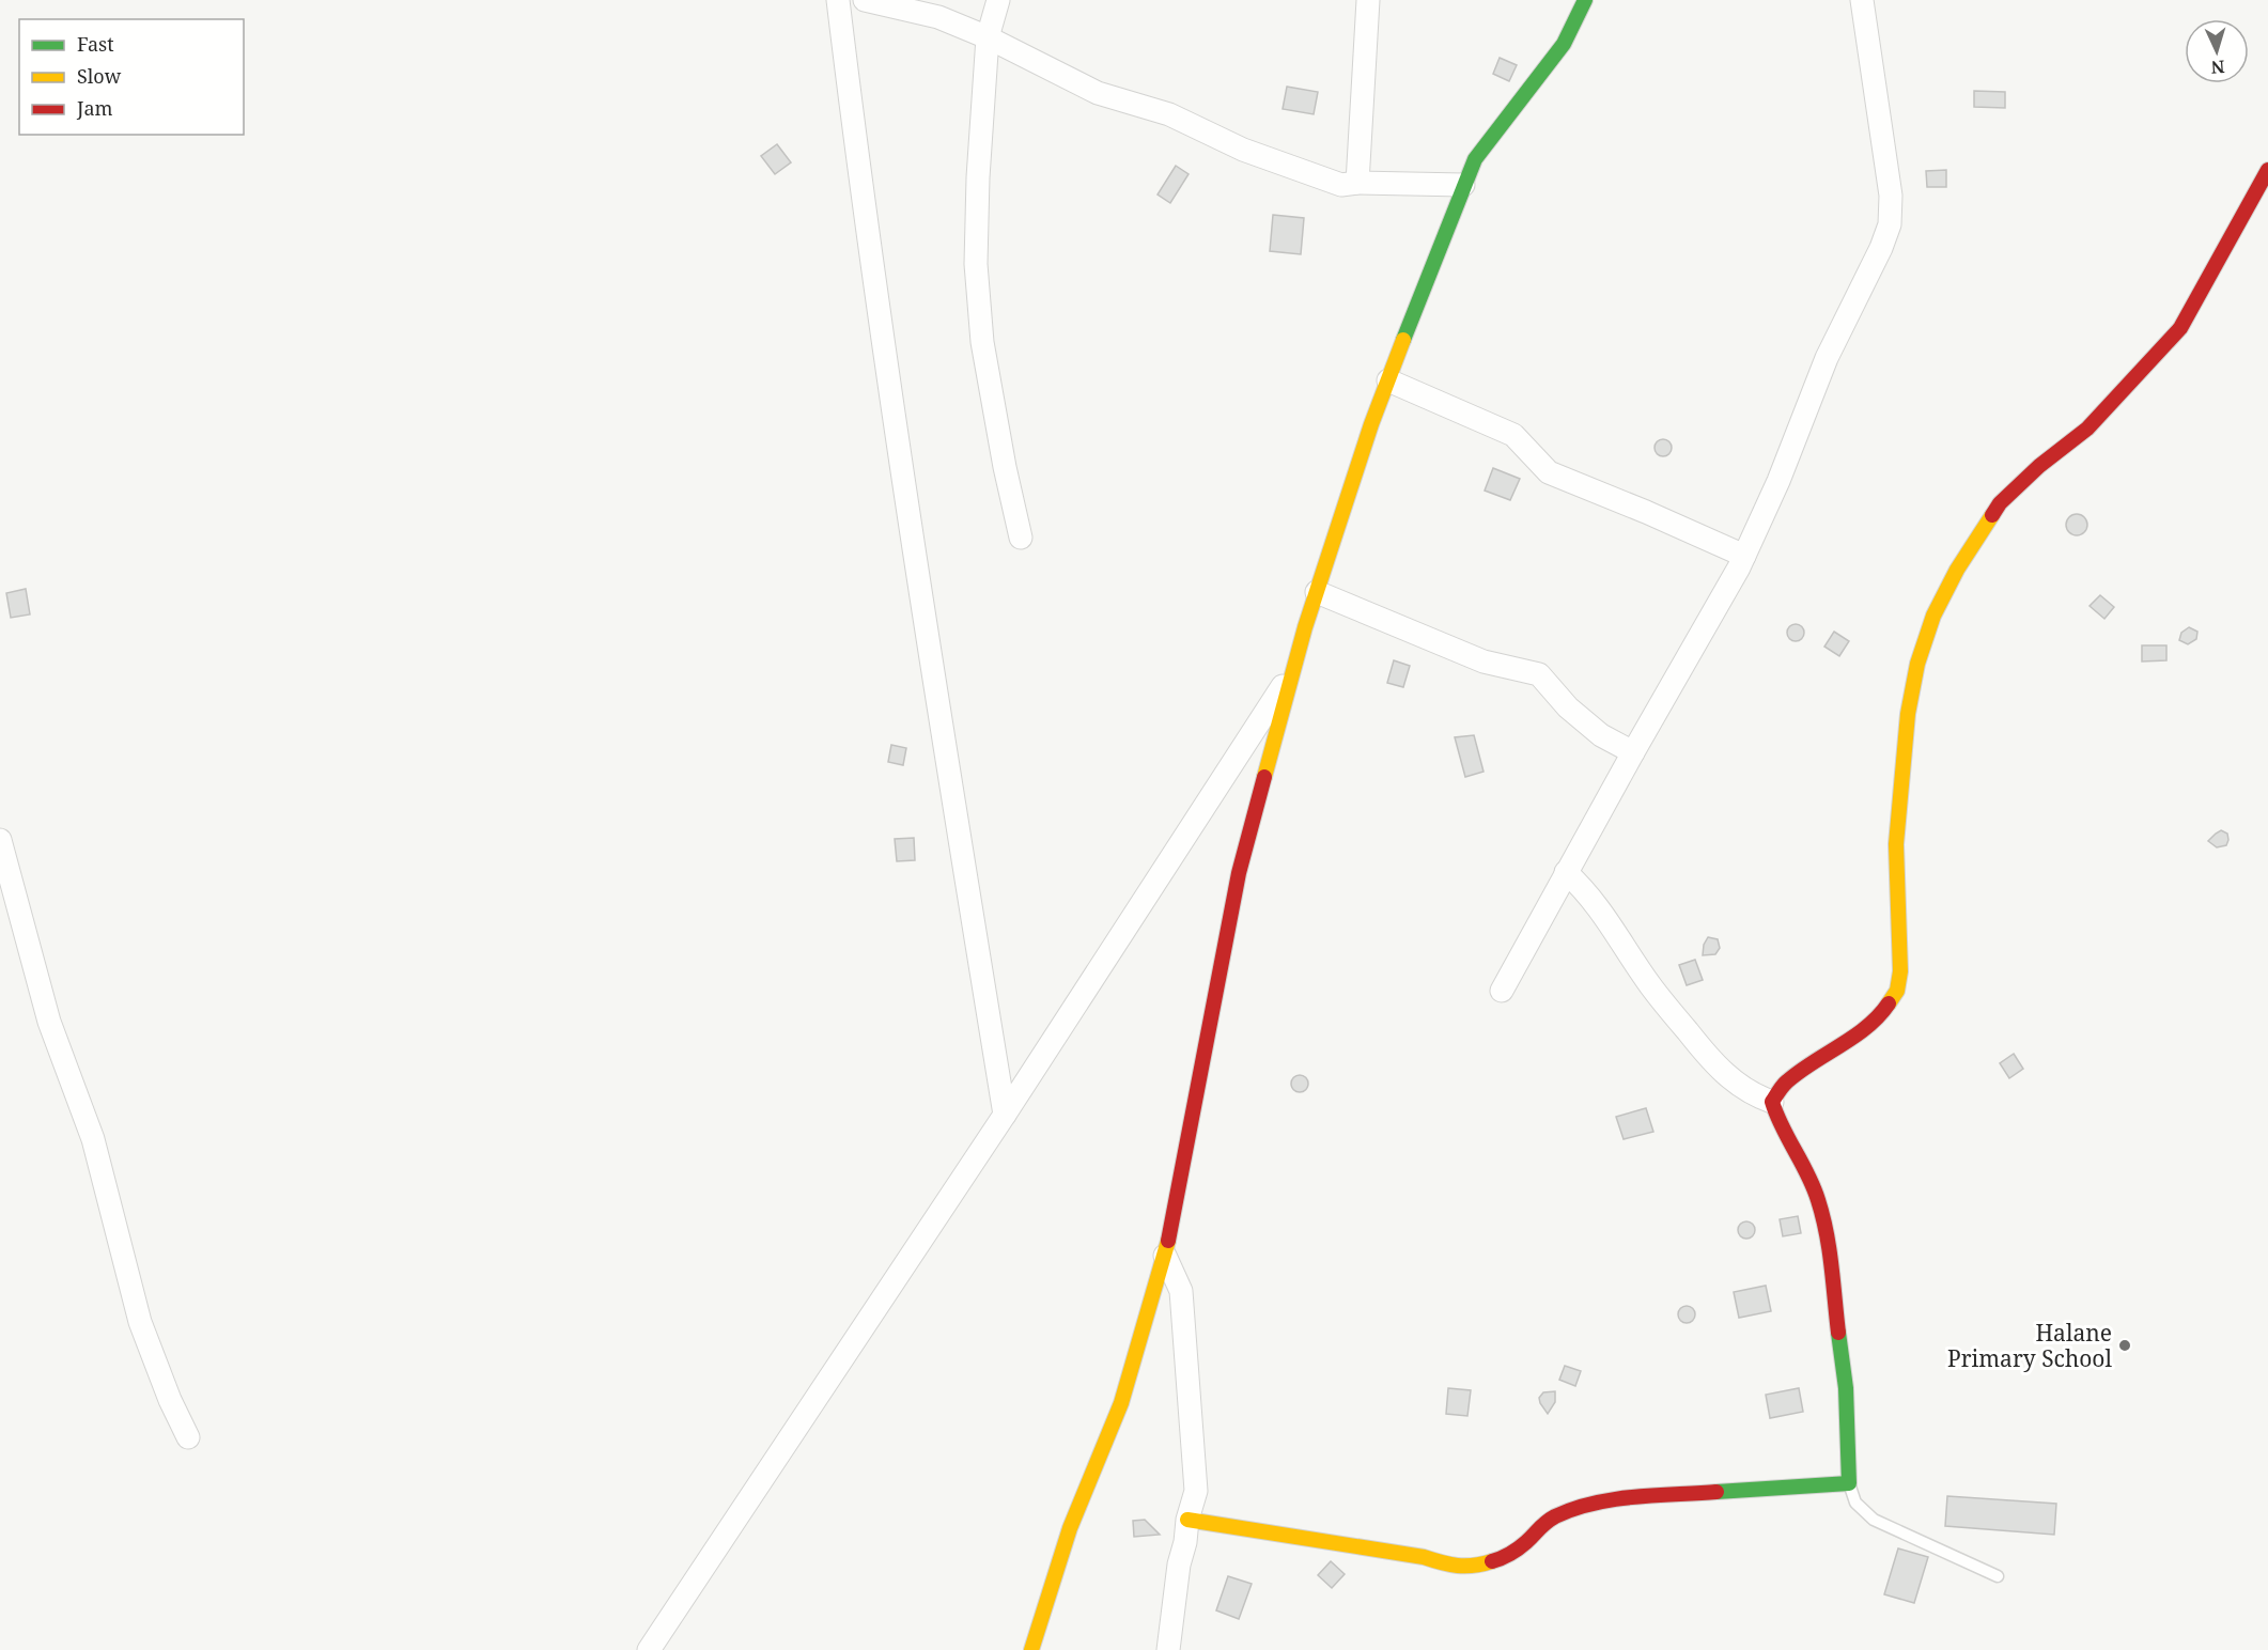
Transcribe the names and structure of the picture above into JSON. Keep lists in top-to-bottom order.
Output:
{
  "places": ["Halane Primary School"],
  "legend": ["Fast", "Slow", "Jam"],
  "north": "bottom"
}
